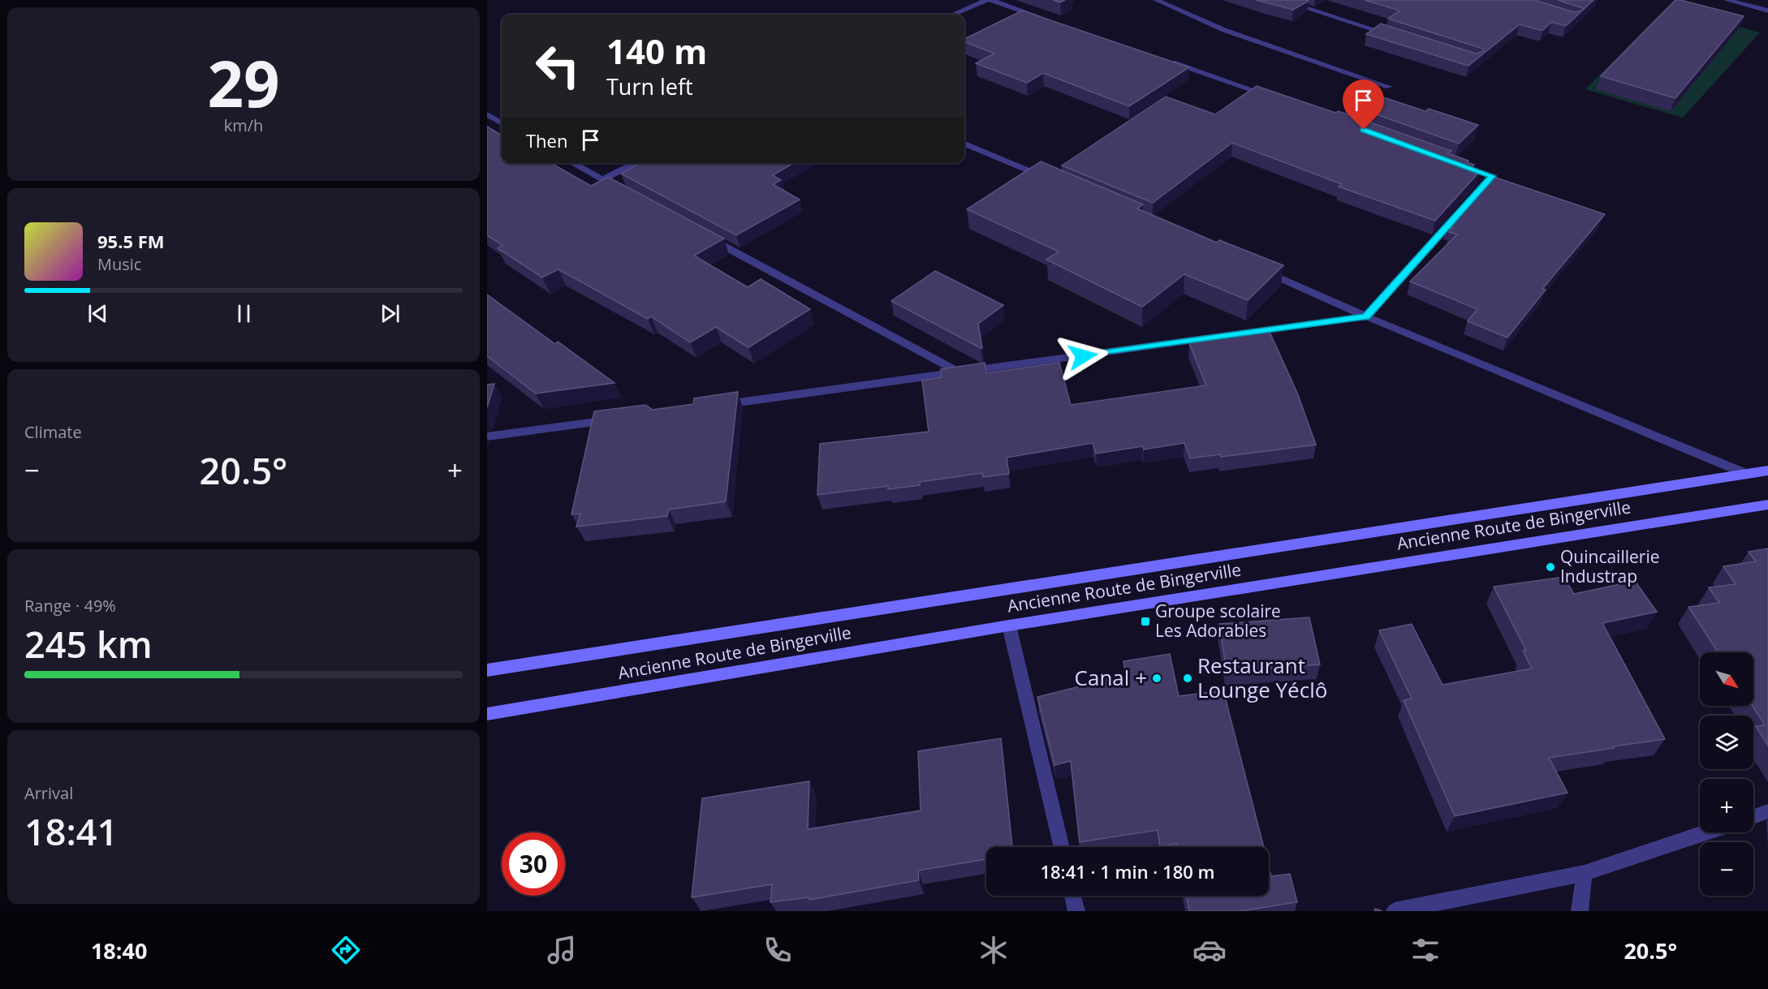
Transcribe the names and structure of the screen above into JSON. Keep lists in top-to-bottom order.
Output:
{
  "streets": {
    "street": ["Ancienne Route de Bingerville"]
  },
  "places": {
    "other": ["Quincaillerie Industrap", "Canal +", "Restaurant Lounge Yéclô"],
    "transit": ["Groupe scolaire Les Adorables"]
  },
  "north": "bottom right",
  "page": {
    "tile": [
      ["29", "km/h"],
      "Climate",
      ["Range · 49%", "245 km"],
      ["Arrival", "18:41"]
    ],
    "turn": ["140 m", "Turn left"],
    "then": "Then",
    "song": ["95.5 FM", "Music"],
    "heat": ["−", "20.5°", "+"],
    "map_buttons": ["+", "−"],
    "limit": "30",
    "trip": "18:41 · 1 min · 180 m",
    "tabs": ["18:40", "20.5°"]
  }
}
